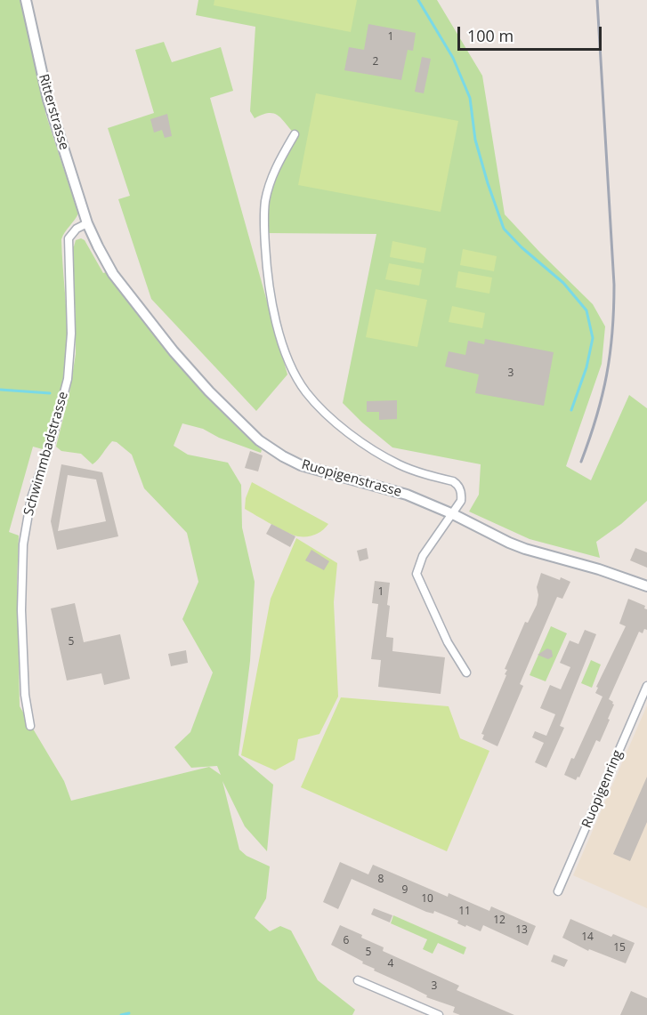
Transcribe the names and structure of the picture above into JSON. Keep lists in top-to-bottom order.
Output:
{
  "streets": {
    "street": [
      "Ritterstrasse",
      "Schwimmbadstrasse",
      "Ruopigenstrasse",
      "Ruopigenring"
    ]
  },
  "crossings": [
    ["Ritterstrasse", "Schwimmbadstrasse"],
    ["Ritterstrasse", "Ruopigenstrasse"],
    ["Schwimmbadstrasse", "Ruopigenstrasse"]
  ],
  "house_numbers": [
    "1",
    "2",
    "3",
    "1",
    "5",
    "8",
    "9",
    "10",
    "11",
    "12",
    "13",
    "14",
    "6",
    "15",
    "5",
    "4",
    "3"
  ],
  "scale_bar": "100 m"
}
